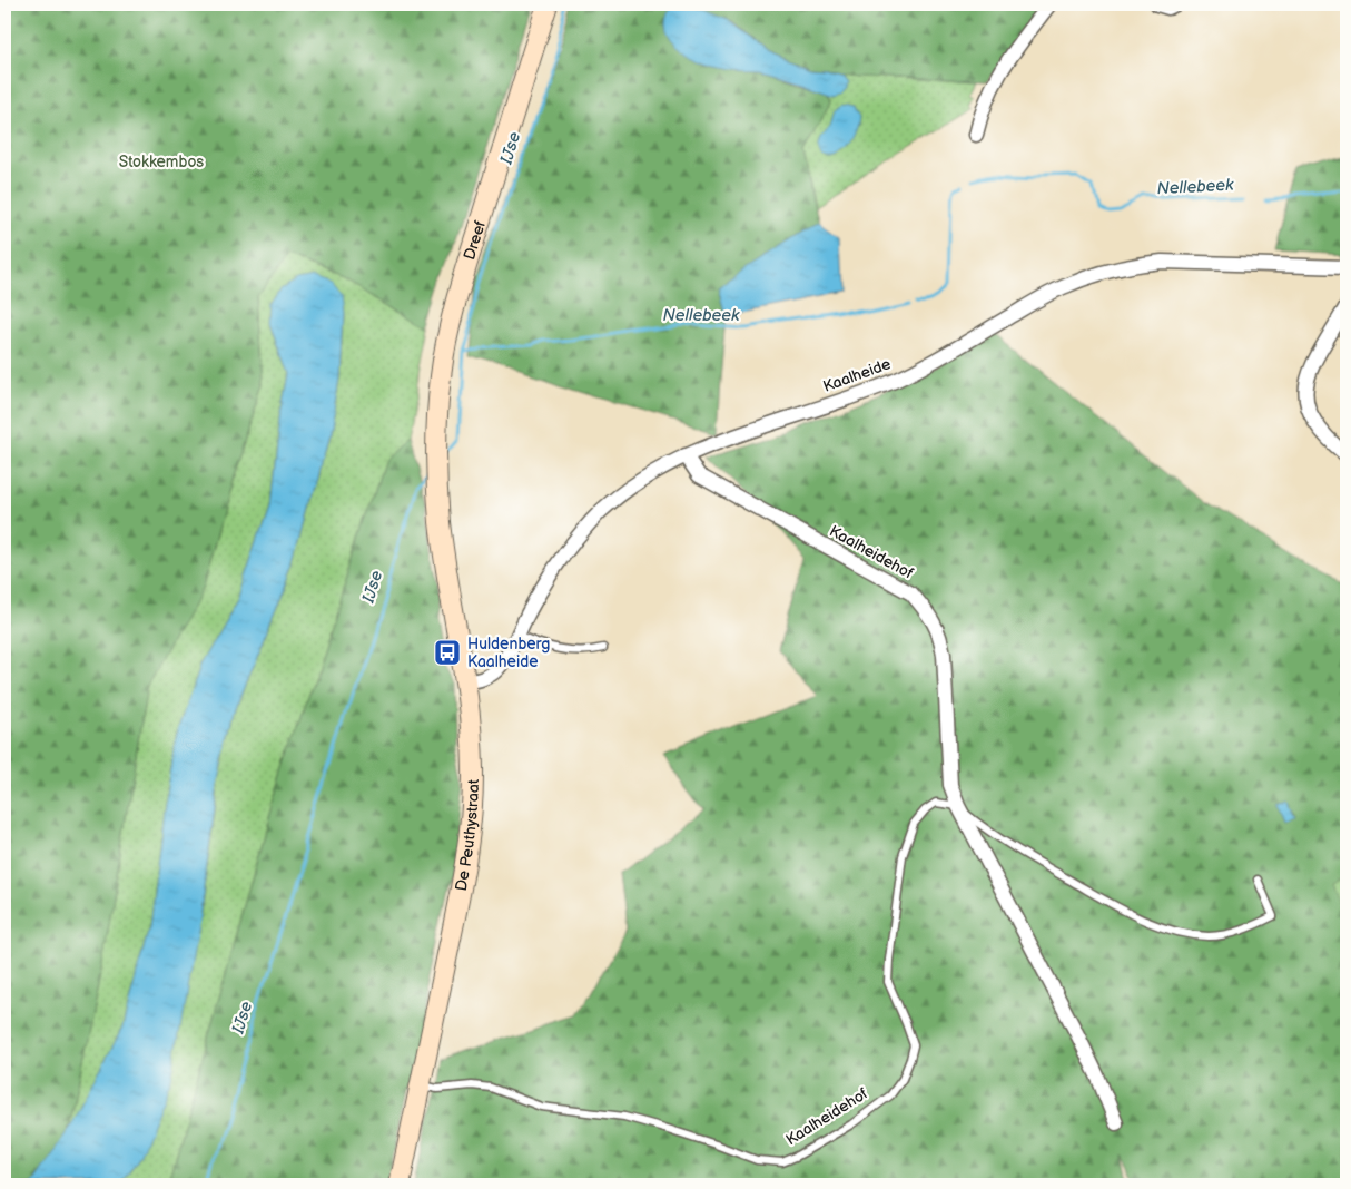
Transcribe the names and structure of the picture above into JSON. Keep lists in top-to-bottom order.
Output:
{
  "streets": {
    "main road": ["Dreef", "De Peuthystraat"],
    "street": ["Kaalheide", "Kaalheidehof"]
  },
  "crossings": [
    ["Dreef", "De Peuthystraat"],
    ["Kaalheide", "Kaalheidehof"],
    ["Kaalheide", "De Peuthystraat"],
    ["Kaalheidehof", "De Peuthystraat"]
  ],
  "water": ["IJse", "Nellebeek"],
  "parks": ["Stokkembos"],
  "places": {
    "bus stop": ["Huldenberg Kaalheide"]
  }
}
